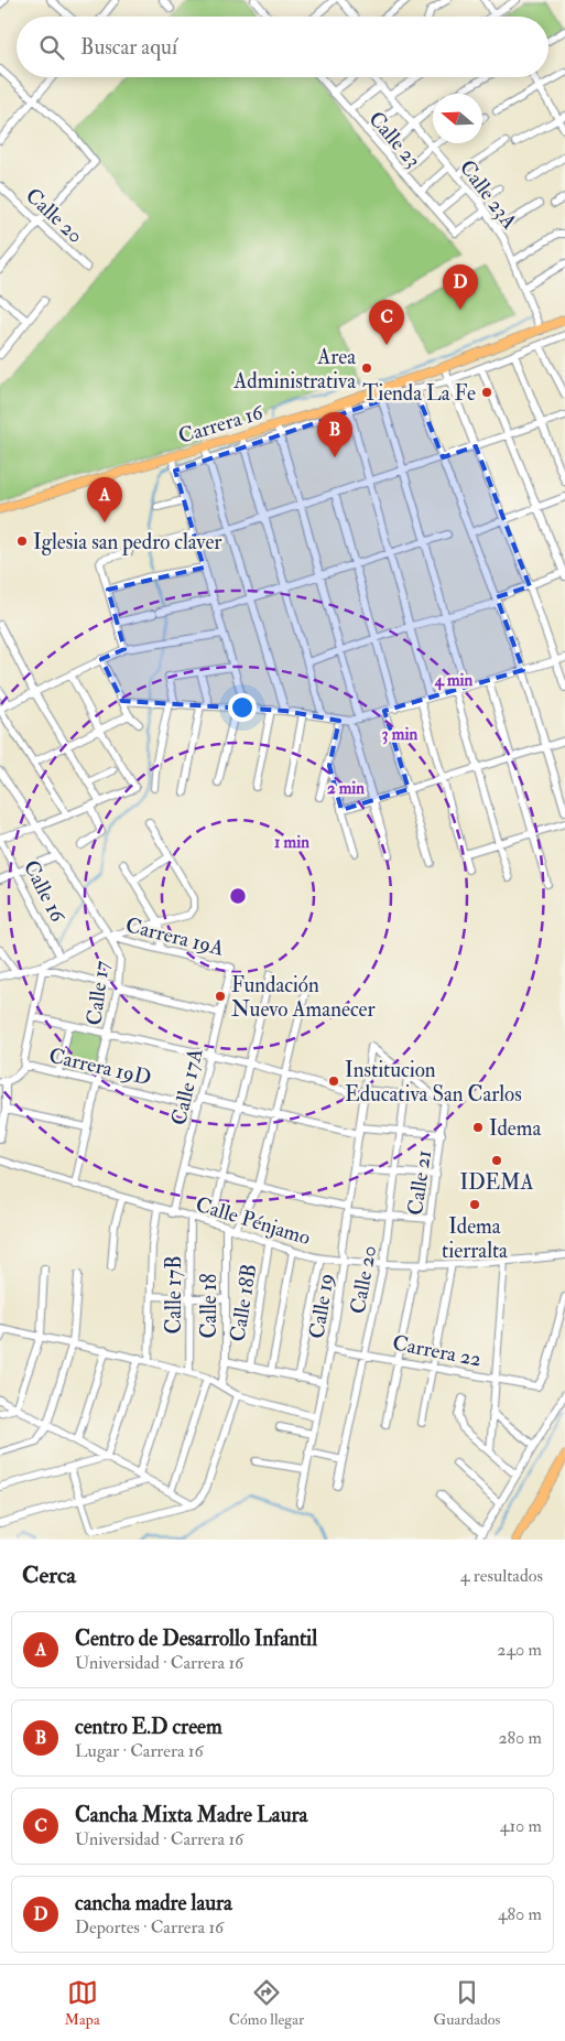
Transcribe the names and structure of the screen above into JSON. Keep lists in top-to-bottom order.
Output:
{
  "streets": {
    "main road": ["Carrera 16"],
    "street": [
      "Calle 23",
      "Calle 23A",
      "Calle 20",
      "Calle 16",
      "Carrera 19A",
      "Calle 17",
      "Carrera 19D",
      "Calle 17A",
      "Calle 21",
      "Calle Pénjamo",
      "Calle 17B",
      "Calle 18B",
      "Calle 18",
      "Calle 19",
      "Carrera 22"
    ]
  },
  "crossings": [
    ["Calle 23", "Calle 23A"],
    ["Calle 23A", "Carrera 16"],
    ["Calle 20", "Calle 21"],
    ["Calle 20", "Calle Pénjamo"],
    ["Calle 20", "Calle 19"],
    ["Calle 20", "Carrera 22"],
    ["Carrera 19A", "Calle 17"],
    ["Carrera 19A", "Calle 17A"],
    ["Calle 17", "Carrera 19D"],
    ["Calle 17", "Calle Pénjamo"],
    ["Carrera 19D", "Calle 17A"],
    ["Calle 17A", "Calle Pénjamo"],
    ["Calle 21", "Calle Pénjamo"],
    ["Calle 21", "Calle 19"],
    ["Calle Pénjamo", "Calle 17B"],
    ["Calle Pénjamo", "Calle 18B"],
    ["Calle Pénjamo", "Calle 18"],
    ["Calle Pénjamo", "Calle 19"],
    ["Calle 19", "Carrera 22"]
  ],
  "places": [
    "Area Administrativa",
    "Tienda La Fe",
    "Iglesia san pedro claver",
    "Fundación Nuevo Amanecer",
    "Institucion Educativa San Carlos",
    "Idema",
    "IDEMA",
    "Idema tierralta"
  ],
  "north": "left",
  "page": {
    "search": "Buscar aquí",
    "pins": [
      "D",
      "C",
      "B",
      "A"
    ],
    "heading": ["Cerca", "4 resultados"],
    "list": [
      {
        "mark": "A",
        "name": "Centro de Desarrollo Infantil",
        "note": "Universidad · Carrera 16",
        "value": "240 m"
      },
      {
        "mark": "B",
        "name": "centro E.D creem",
        "note": "Lugar · Carrera 16",
        "value": "280 m"
      },
      {
        "mark": "C",
        "name": "Cancha Mixta Madre Laura",
        "note": "Universidad · Carrera 16",
        "value": "410 m"
      },
      {
        "mark": "D",
        "name": "cancha madre laura",
        "note": "Deportes · Carrera 16",
        "value": "480 m"
      }
    ],
    "nav": ["Mapa", "Cómo llegar", "Guardados"]
  },
  "rings": [
    "4 min",
    "3 min",
    "2 min",
    "1 min"
  ]
}
